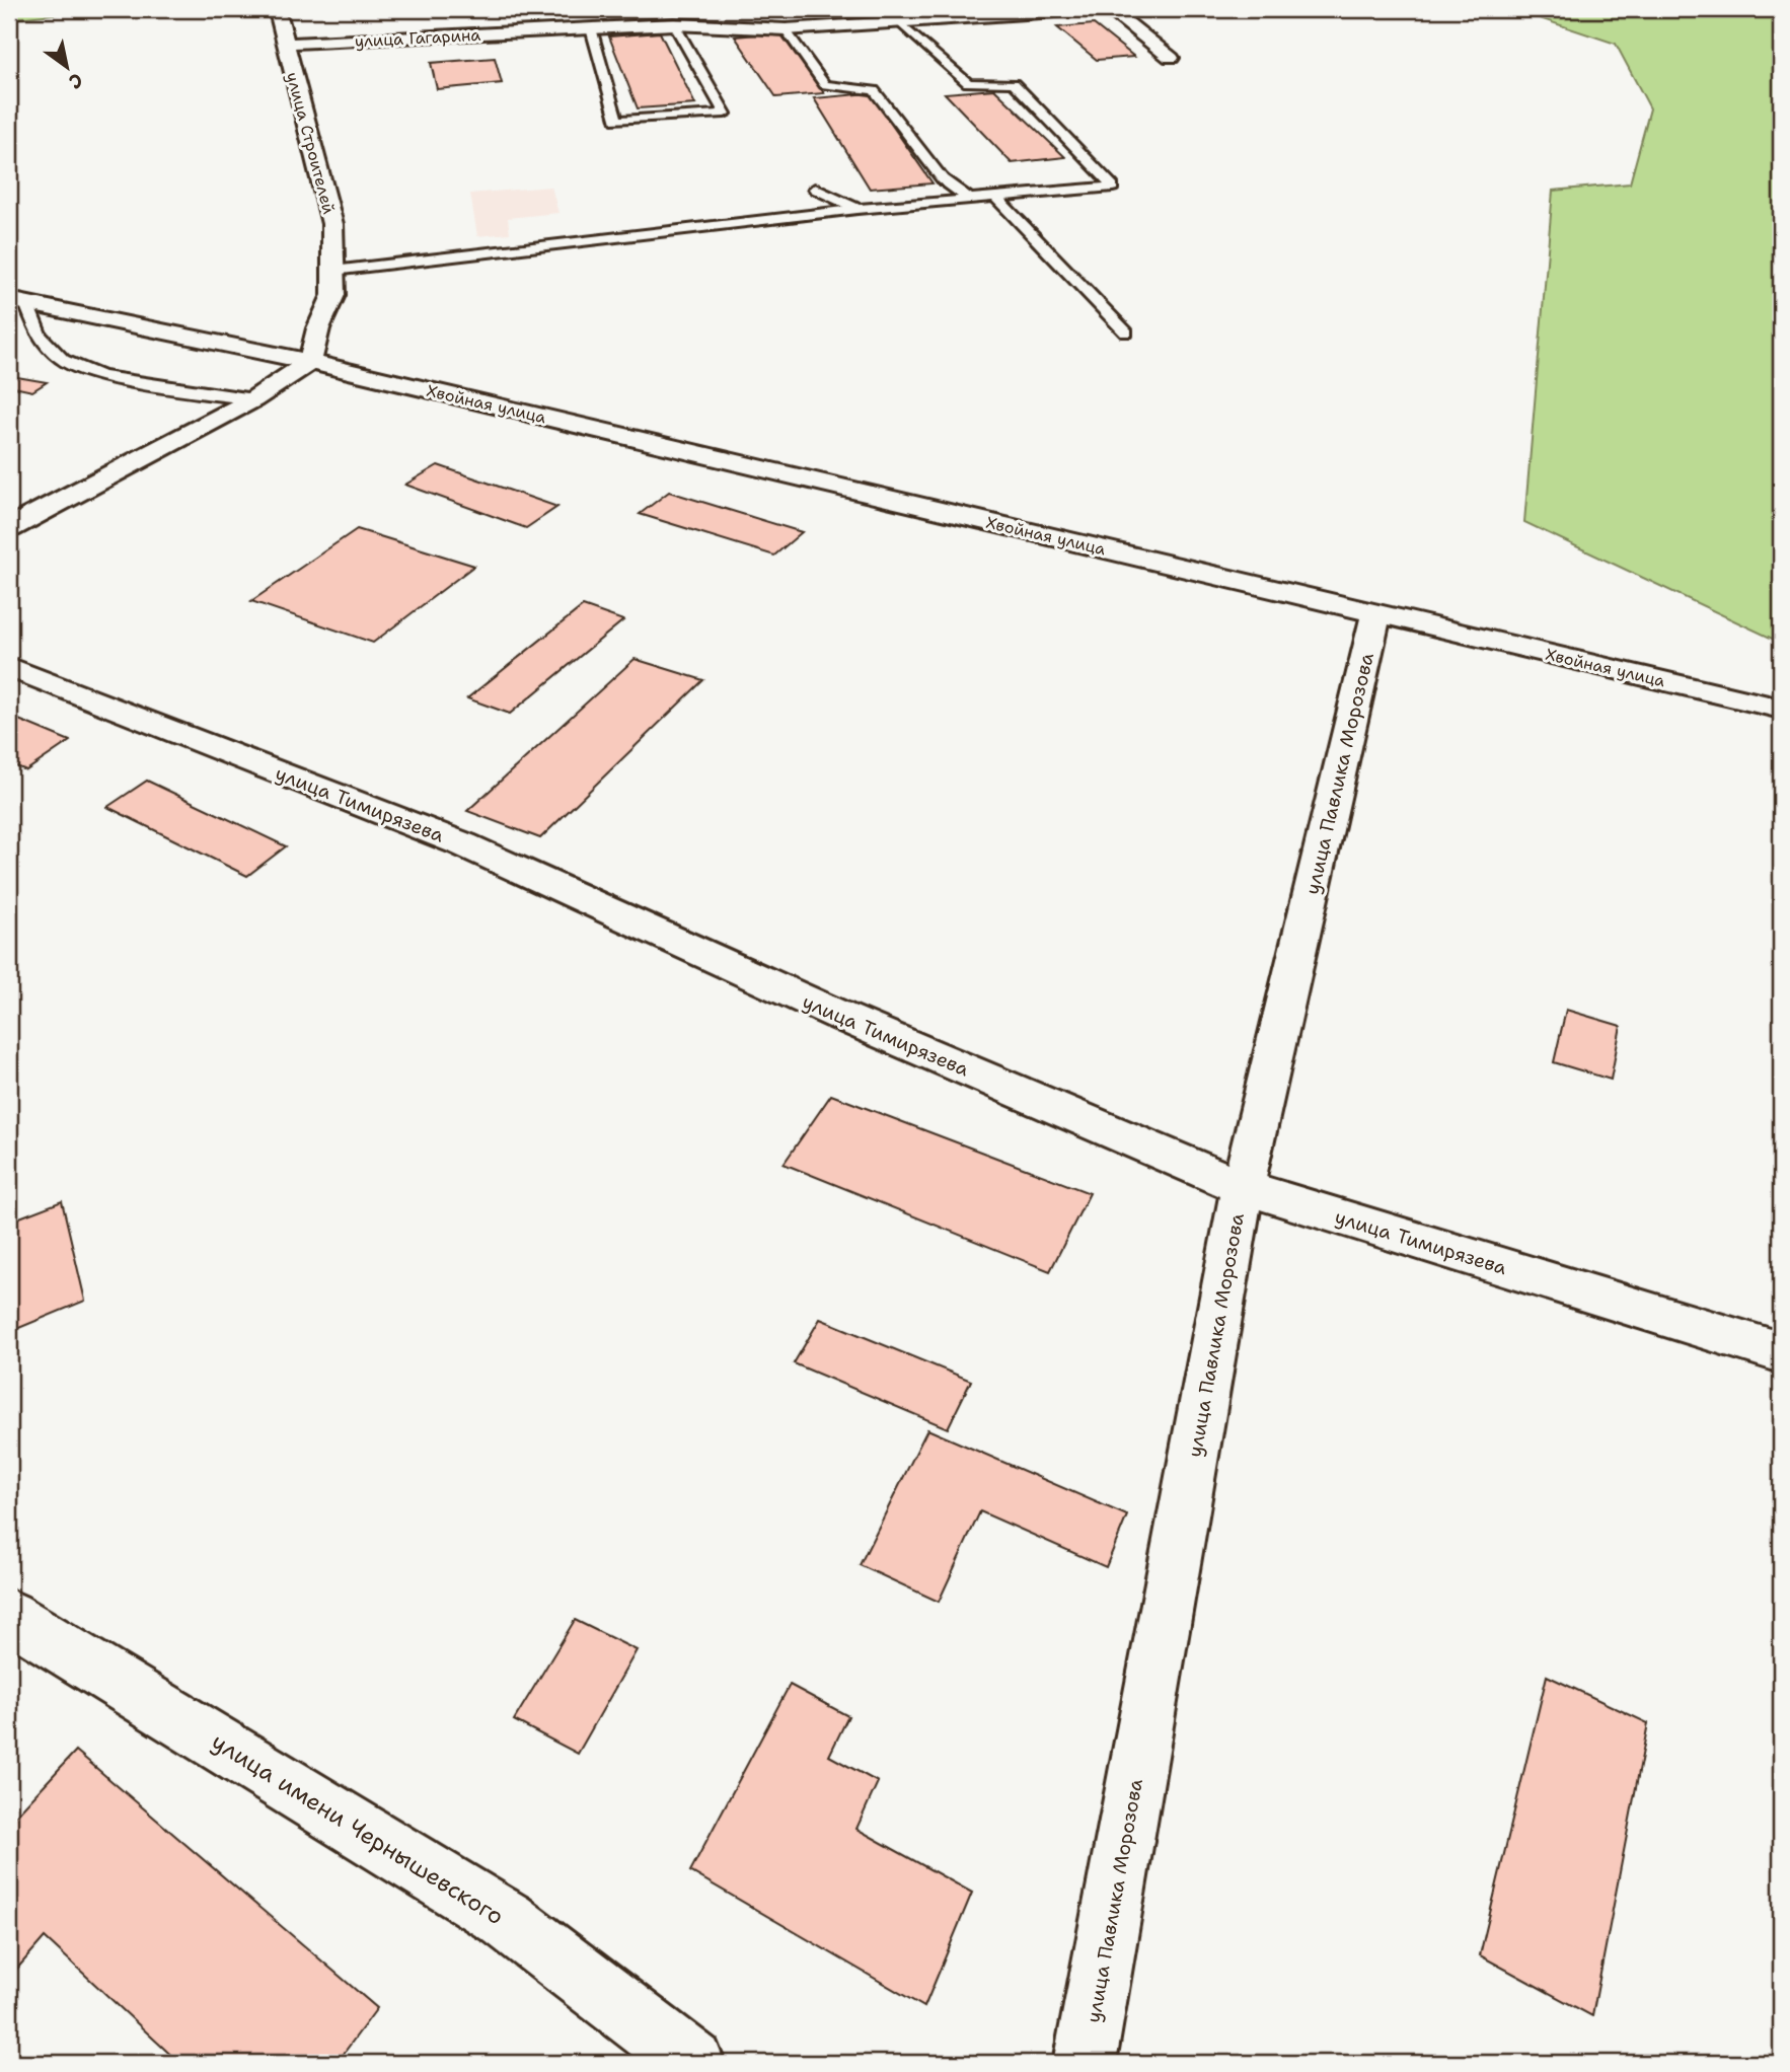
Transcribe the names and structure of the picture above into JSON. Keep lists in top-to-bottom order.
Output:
{
  "streets": {
    "street": [
      "улица Гагарина",
      "улица Строителей",
      "Хвойная улица",
      "улица Павлика Морозова",
      "улица Тимирязева",
      "улица имени Чернышевского"
    ]
  },
  "crossings": [
    ["улица Гагарина", "улица Строителей"],
    ["улица Строителей", "Хвойная улица"],
    ["Хвойная улица", "улица Павлика Морозова"],
    ["улица Павлика Морозова", "улица Тимирязева"]
  ],
  "north": "bottom right"
}
